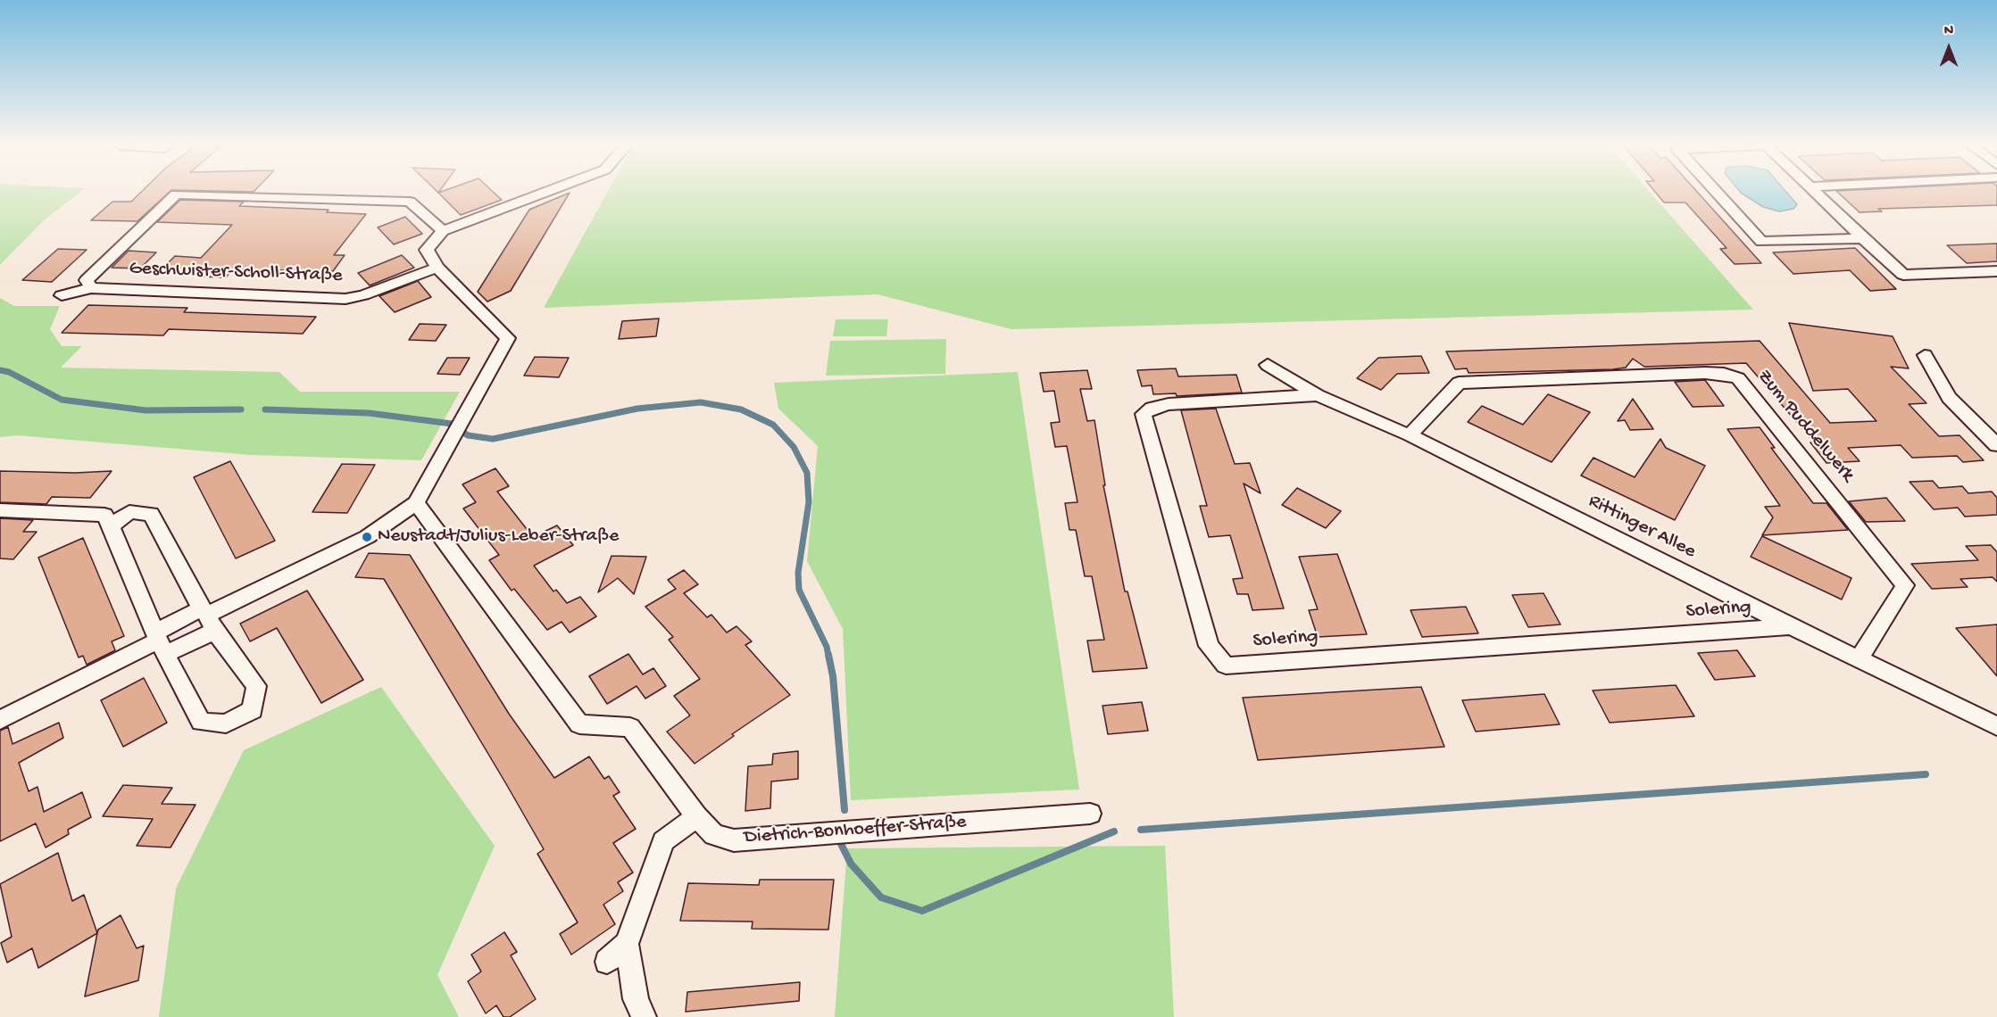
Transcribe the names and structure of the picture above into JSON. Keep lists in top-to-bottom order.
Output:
{
  "streets": {
    "street": [
      "Geschwister-Scholl-Straße",
      "Zum Puddelwerk",
      "Rittinger Allee",
      "Solering",
      "Dietrich-Bonhoeffer-Straße"
    ]
  },
  "crossings": [
    ["Zum Puddelwerk", "Rittinger Allee"],
    ["Rittinger Allee", "Solering"]
  ],
  "places": ["Neustadt/Julius-Leber-Straße"],
  "north": "top"
}
